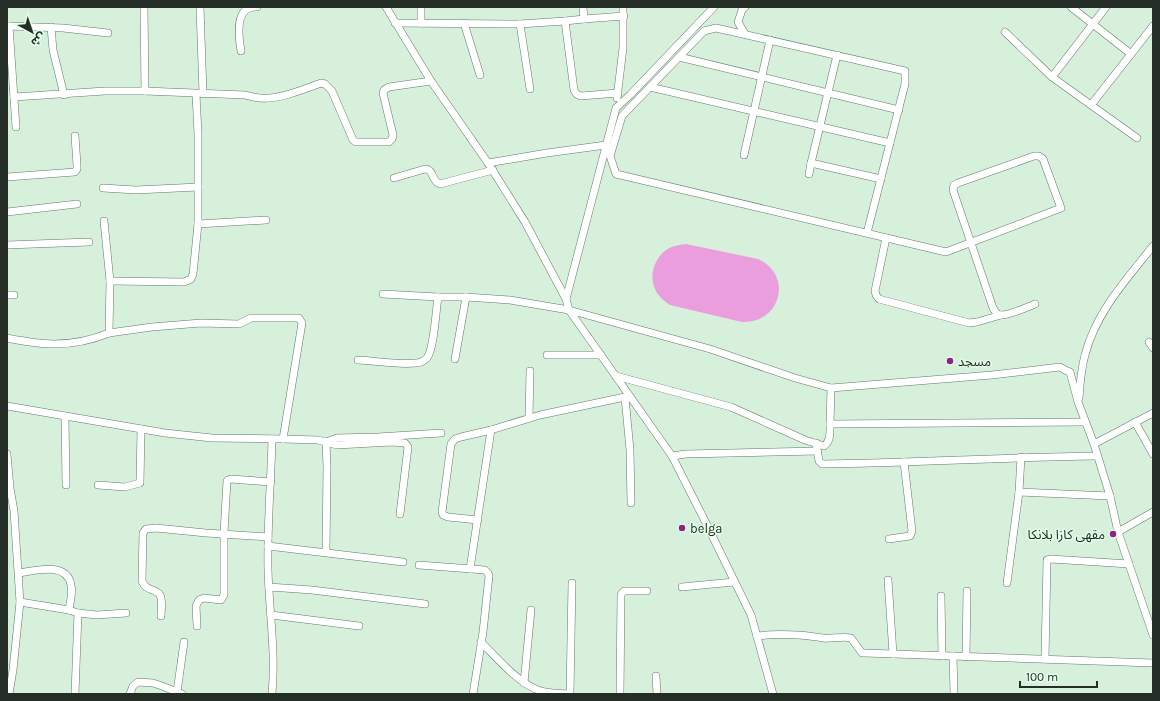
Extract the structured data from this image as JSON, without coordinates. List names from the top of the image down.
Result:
{
  "places": ["مسجد", "belga", "مقهى كازا بلانكا"],
  "scale_bar": "100 m",
  "north": "bottom right"
}
